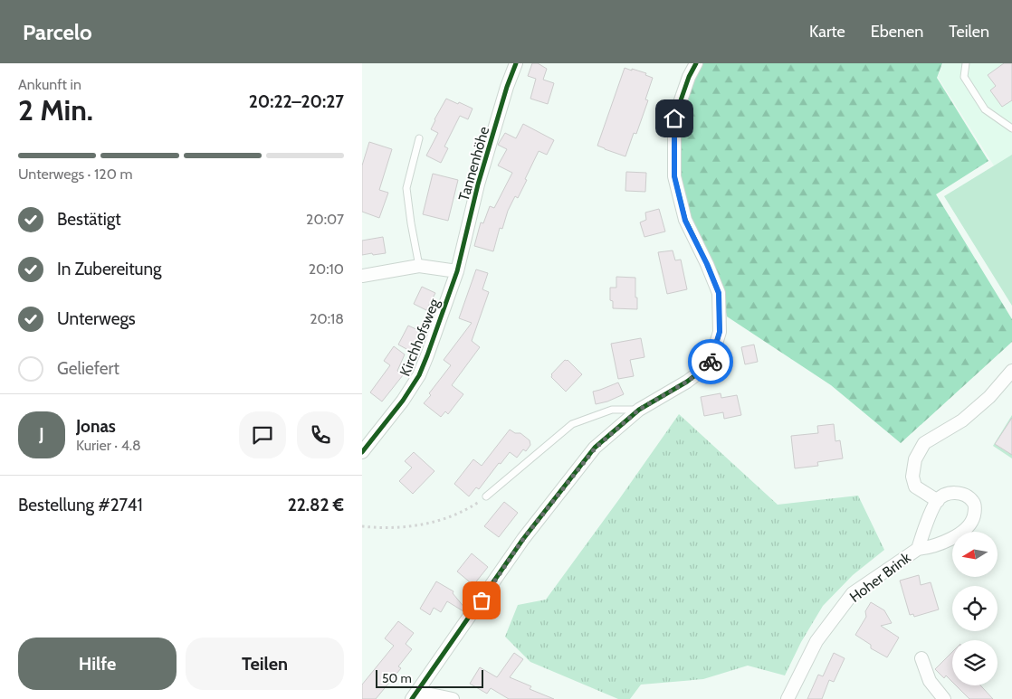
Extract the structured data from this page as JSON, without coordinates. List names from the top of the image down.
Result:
{
  "streets": {
    "street": ["Tannenhöhe", "Kirchhofsweg", "Hoher Brink"]
  },
  "crossings": [
    ["Tannenhöhe", "Kirchhofsweg"]
  ],
  "scale_bar": "50 m",
  "north": "left",
  "page": {
    "header": "Parcelo",
    "nav": ["Karte", "Ebenen", "Teilen"],
    "heading": ["2 Min.", "Ankunft in", "20:22–20:27"],
    "panel": [
      "Jonas",
      "Kurier · 4.8",
      "Bestellung #2741",
      "22.82 €"
    ],
    "bar": "Unterwegs · 120 m",
    "list": [
      ["Bestätigt", "20:07"],
      ["In Zubereitung", "20:10"],
      ["Unterwegs", "20:18"],
      "Geliefert"
    ],
    "round": "J",
    "buttons": ["Hilfe", "Teilen"],
    "scale": "50 m"
  }
}
